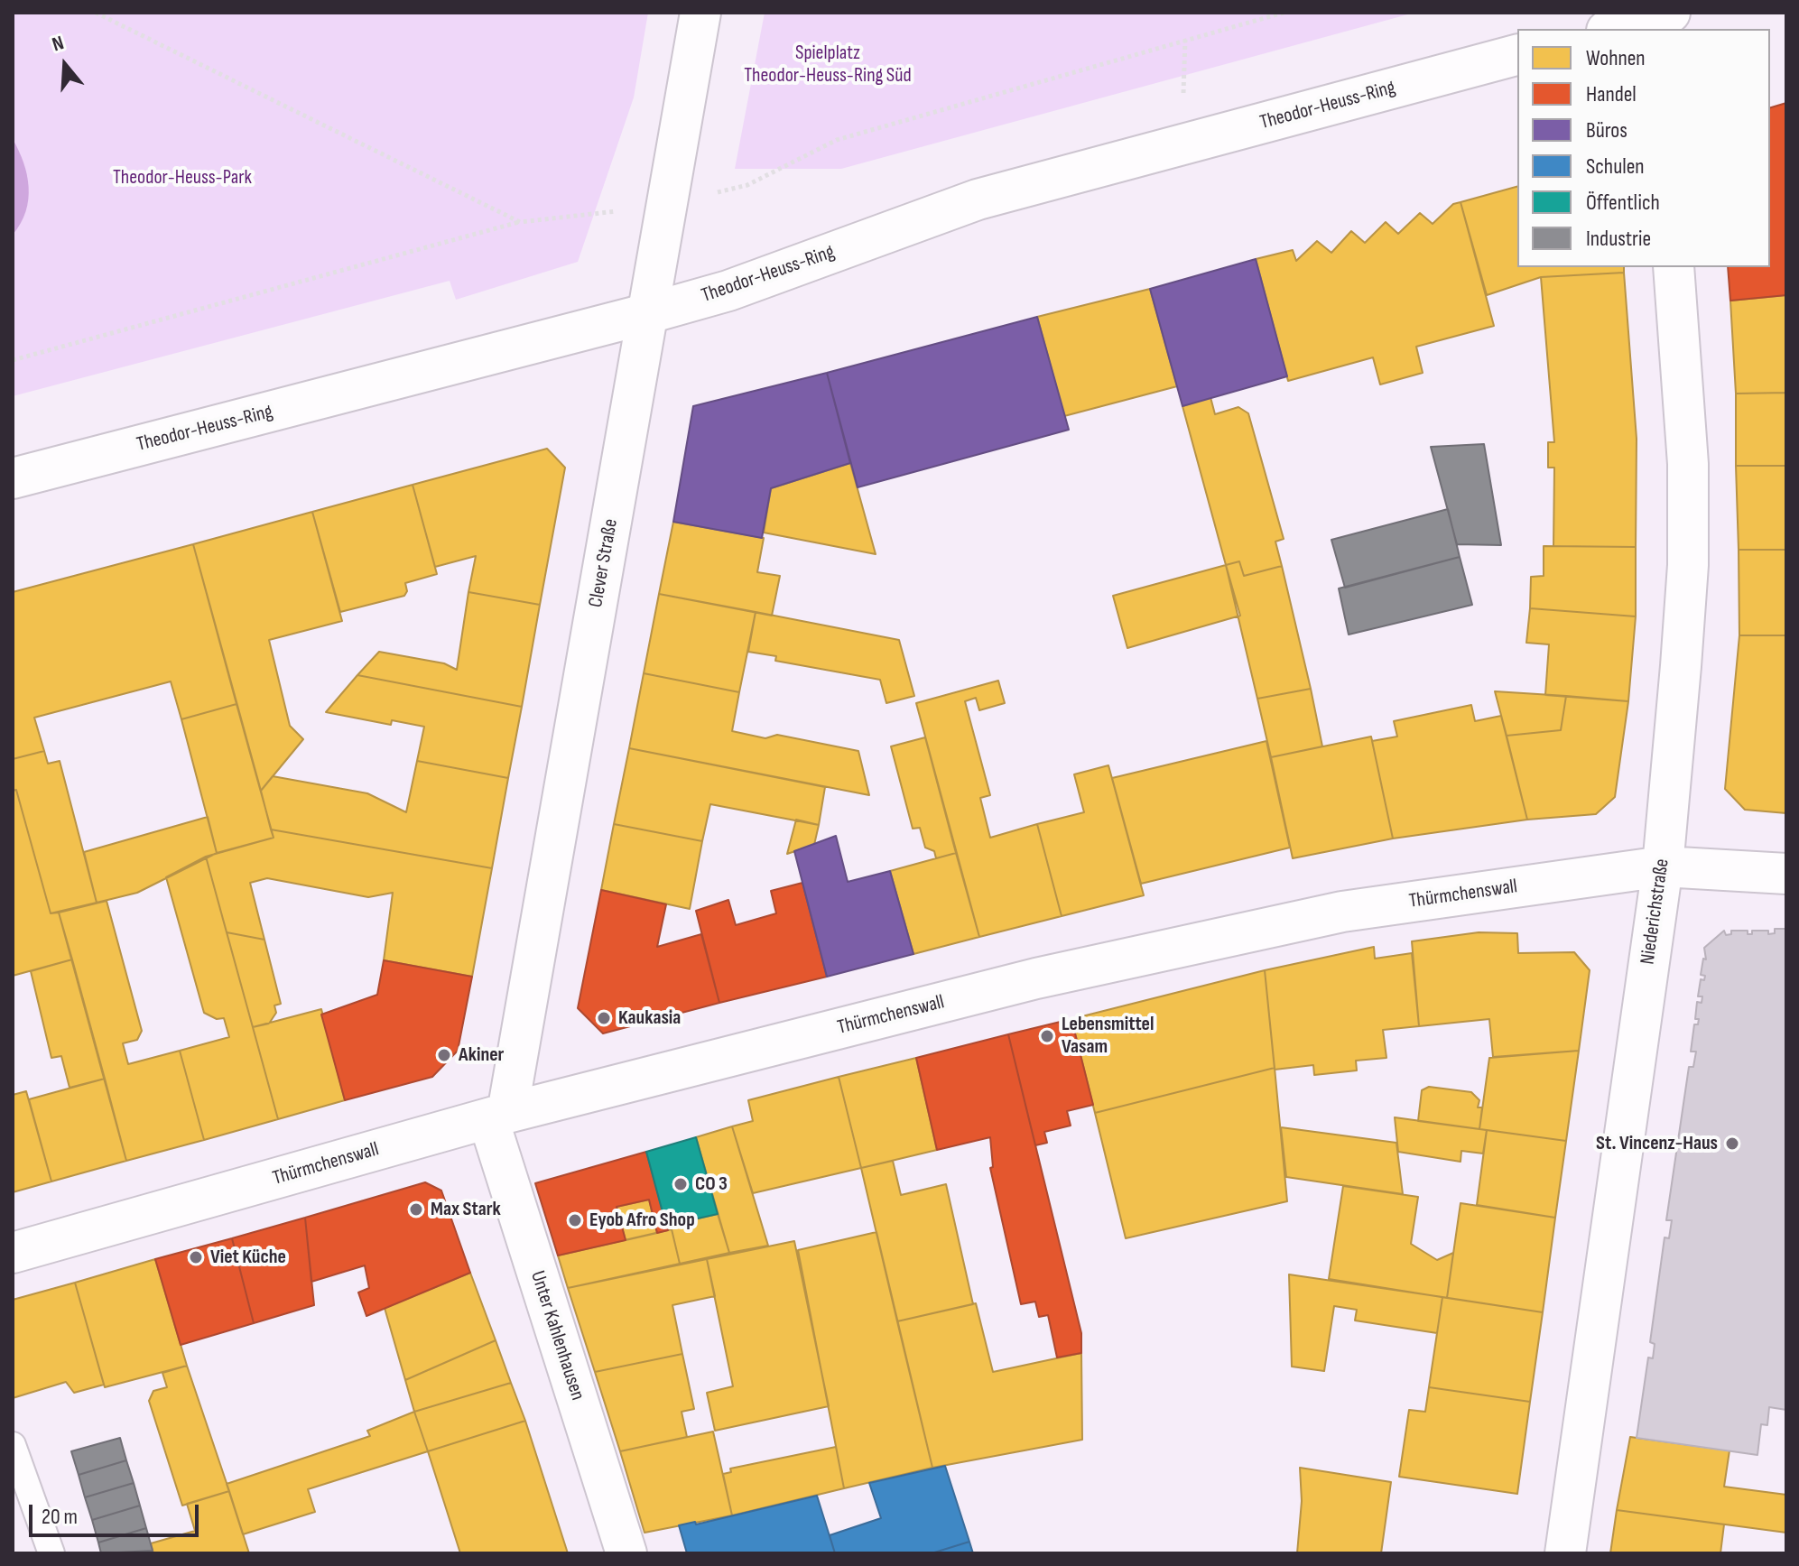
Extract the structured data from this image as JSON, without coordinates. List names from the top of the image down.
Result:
{
  "streets": {
    "street": [
      "Theodor-Heuss-Ring",
      "Clever Straße",
      "Thürmchenswall",
      "Niederichstraße",
      "Unter Kahlenhausen"
    ]
  },
  "crossings": [
    ["Theodor-Heuss-Ring", "Clever Straße"],
    ["Clever Straße", "Thürmchenswall"],
    ["Clever Straße", "Unter Kahlenhausen"],
    ["Thürmchenswall", "Niederichstraße"],
    ["Thürmchenswall", "Unter Kahlenhausen"]
  ],
  "parks": ["Spielplatz Theodor-Heuss-Ring Süd", "Theodor-Heuss-Park"],
  "places": [
    "Kaukasia",
    "Lebensmittel Vasam",
    "Akiner",
    "St. Vincenz-Haus",
    "CO 3",
    "Max Stark",
    "Eyob Afro Shop",
    "Viet Küche"
  ],
  "legend": [
    "Wohnen",
    "Handel",
    "Büros",
    "Schulen",
    "Öffentlich",
    "Industrie"
  ],
  "scale_bar": "20 m",
  "north": "top"
}
